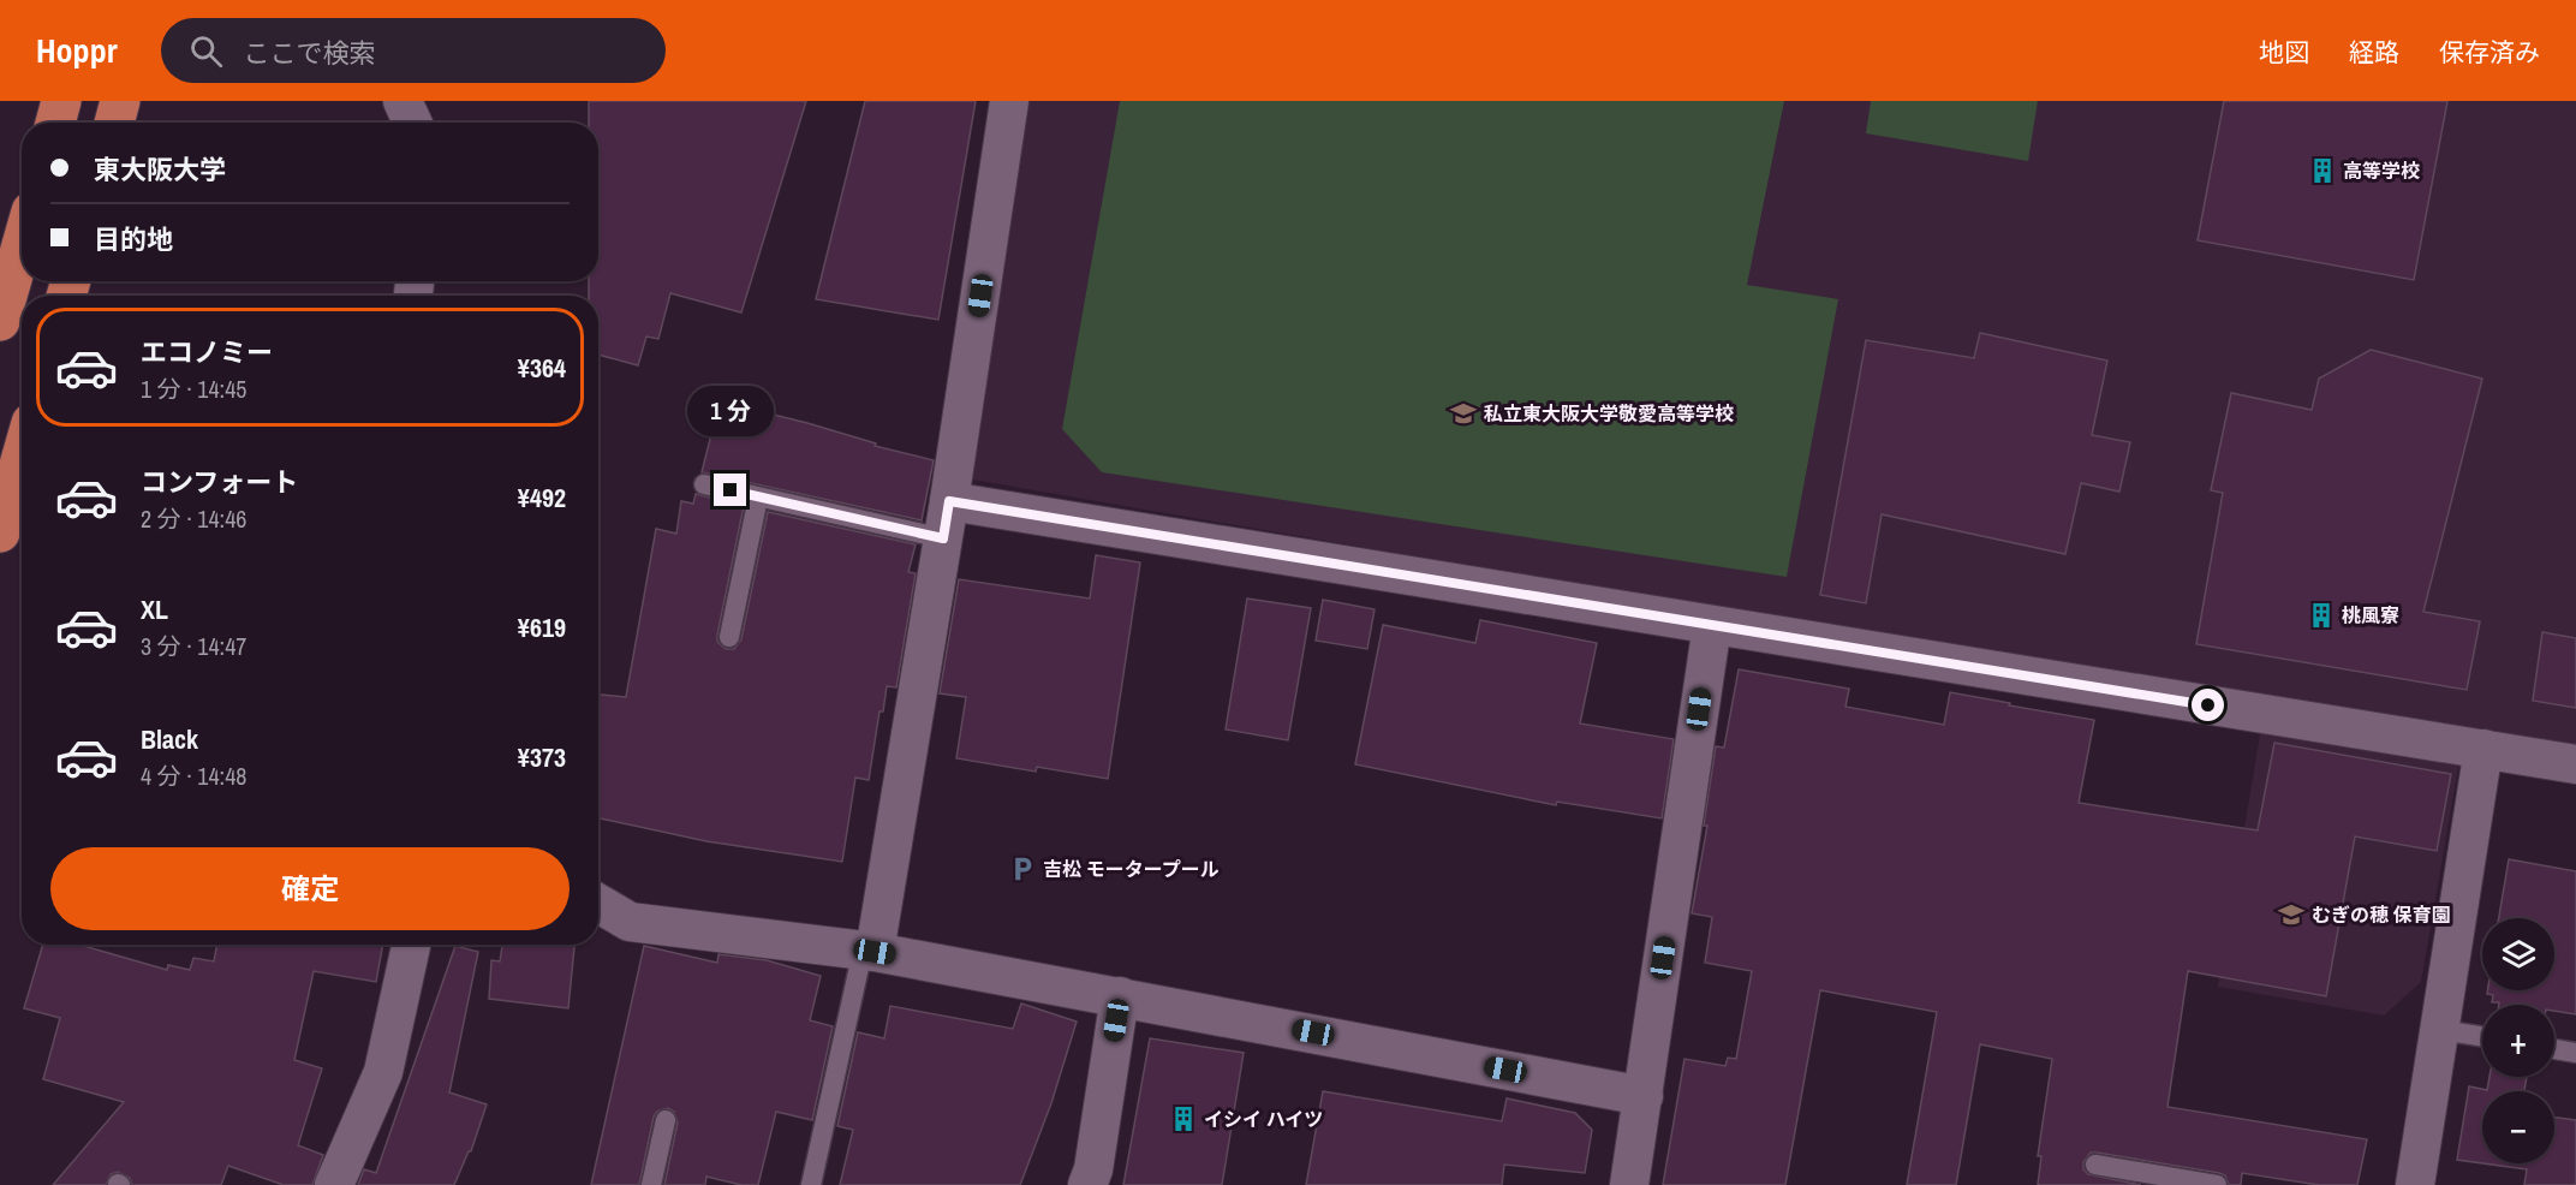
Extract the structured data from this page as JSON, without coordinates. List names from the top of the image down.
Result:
{
  "places": {
    "building": ["高等学校", "桃風寮", "イシイ ハイツ"],
    "school or university": ["私立東大阪大学敬愛高等学校", "むぎの穂 保育園"],
    "parking": ["吉松 モータープール"]
  },
  "page": {
    "header": "Hoppr",
    "search": "ここで検索",
    "nav": ["地図", "経路", "保存済み"],
    "banner": ["東大阪大学", "目的地"],
    "list": [
      {
        "name": "エコノミー",
        "note": "1 分 · 14:45",
        "value": "¥364"
      },
      {
        "name": "コンフォート",
        "note": "2 分 · 14:46",
        "value": "¥492"
      },
      {
        "name": "XL",
        "note": "3 分 · 14:47",
        "value": "¥619"
      },
      {
        "name": "Black",
        "note": "4 分 · 14:48",
        "value": "¥373"
      }
    ],
    "bubble": "1 分",
    "buttons": "確定",
    "map_buttons": ["+", "−"]
  }
}
